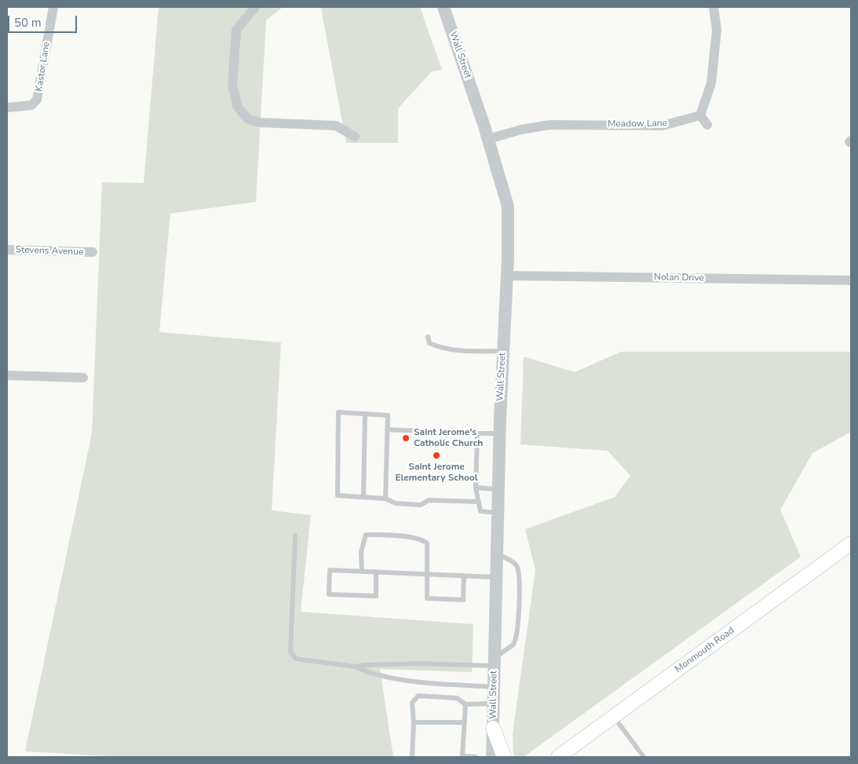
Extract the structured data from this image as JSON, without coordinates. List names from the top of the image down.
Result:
{
  "streets": {
    "main road": ["Monmouth Road"],
    "street": [
      "Wall Street",
      "Kastor Lane",
      "Meadow Lane",
      "Stevens Avenue",
      "Nolan Drive"
    ]
  },
  "crossings": [
    ["Wall Street", "Meadow Lane"],
    ["Wall Street", "Nolan Drive"]
  ],
  "places": ["Saint Jerome's Catholic Church", "Saint Jerome Elementary School"],
  "scale_bar": "50 m"
}
